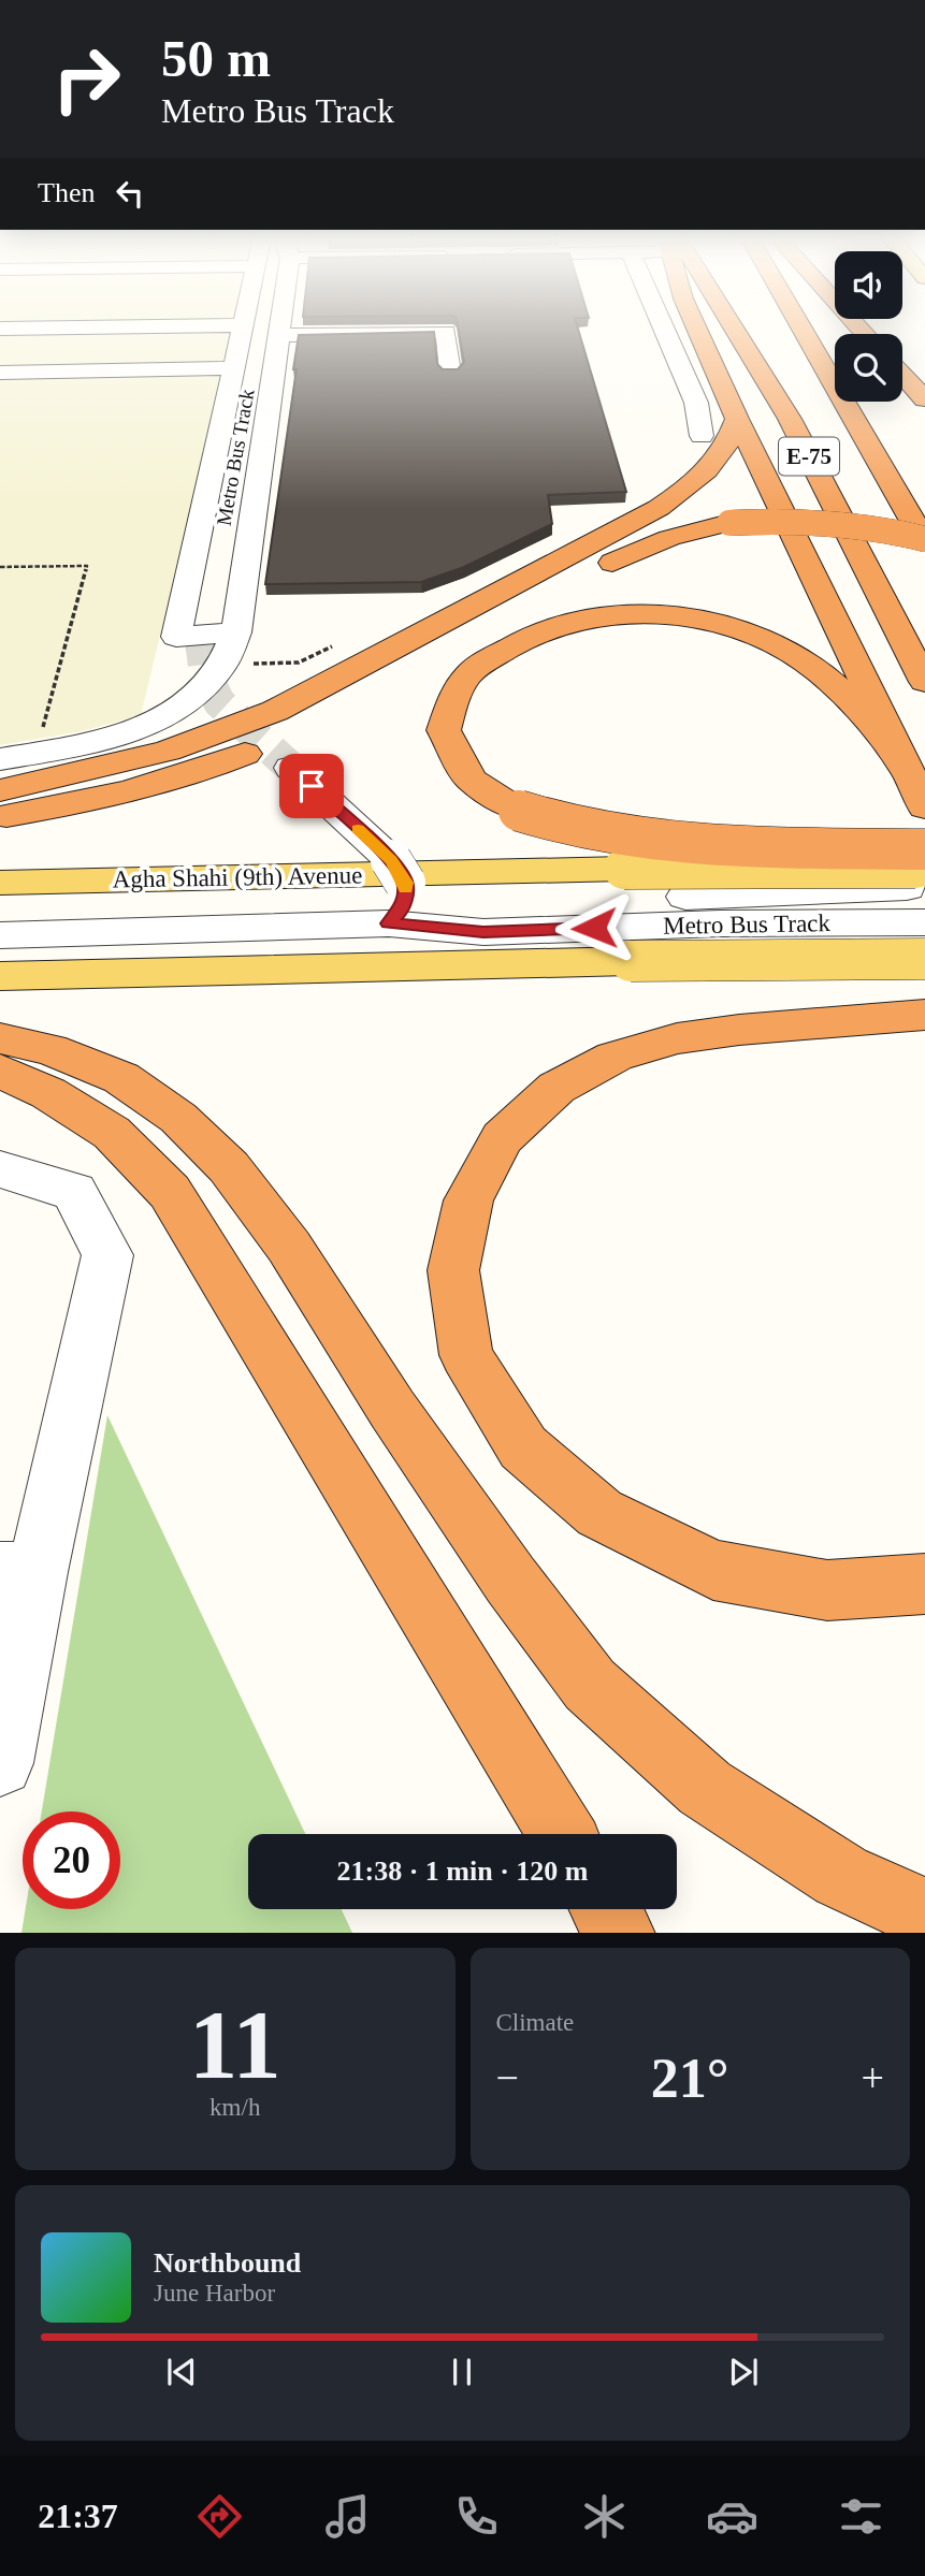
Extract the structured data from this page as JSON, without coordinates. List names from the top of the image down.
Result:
{
  "streets": {
    "highway": ["E-75"],
    "main road": ["Agha Shahi (9th) Avenue"],
    "street": ["Metro Bus Track"]
  },
  "crossings": [
    ["Metro Bus Track", "Agha Shahi (9th) Avenue"]
  ],
  "page": {
    "turn": ["50 m", "Metro Bus Track"],
    "then": "Then",
    "limit": "20",
    "trip": "21:38 · 1 min · 120 m",
    "tile": [
      ["11", "km/h"],
      "Climate"
    ],
    "heat": ["−", "21°", "+"],
    "song": ["Northbound", "June Harbor"],
    "tabs": "21:37"
  }
}
